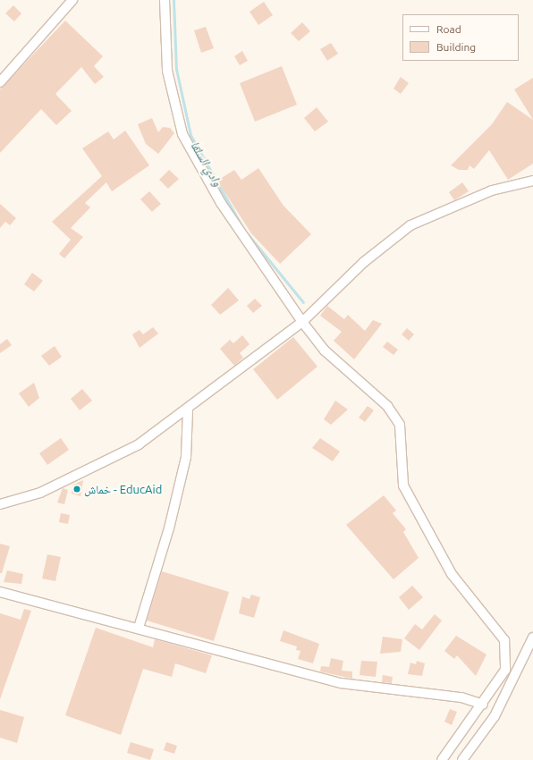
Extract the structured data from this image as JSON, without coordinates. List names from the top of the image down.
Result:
{
  "water": ["وادي السلقا"],
  "places": ["خماش - EducAid"],
  "legend": ["Road", "Building"]
}
